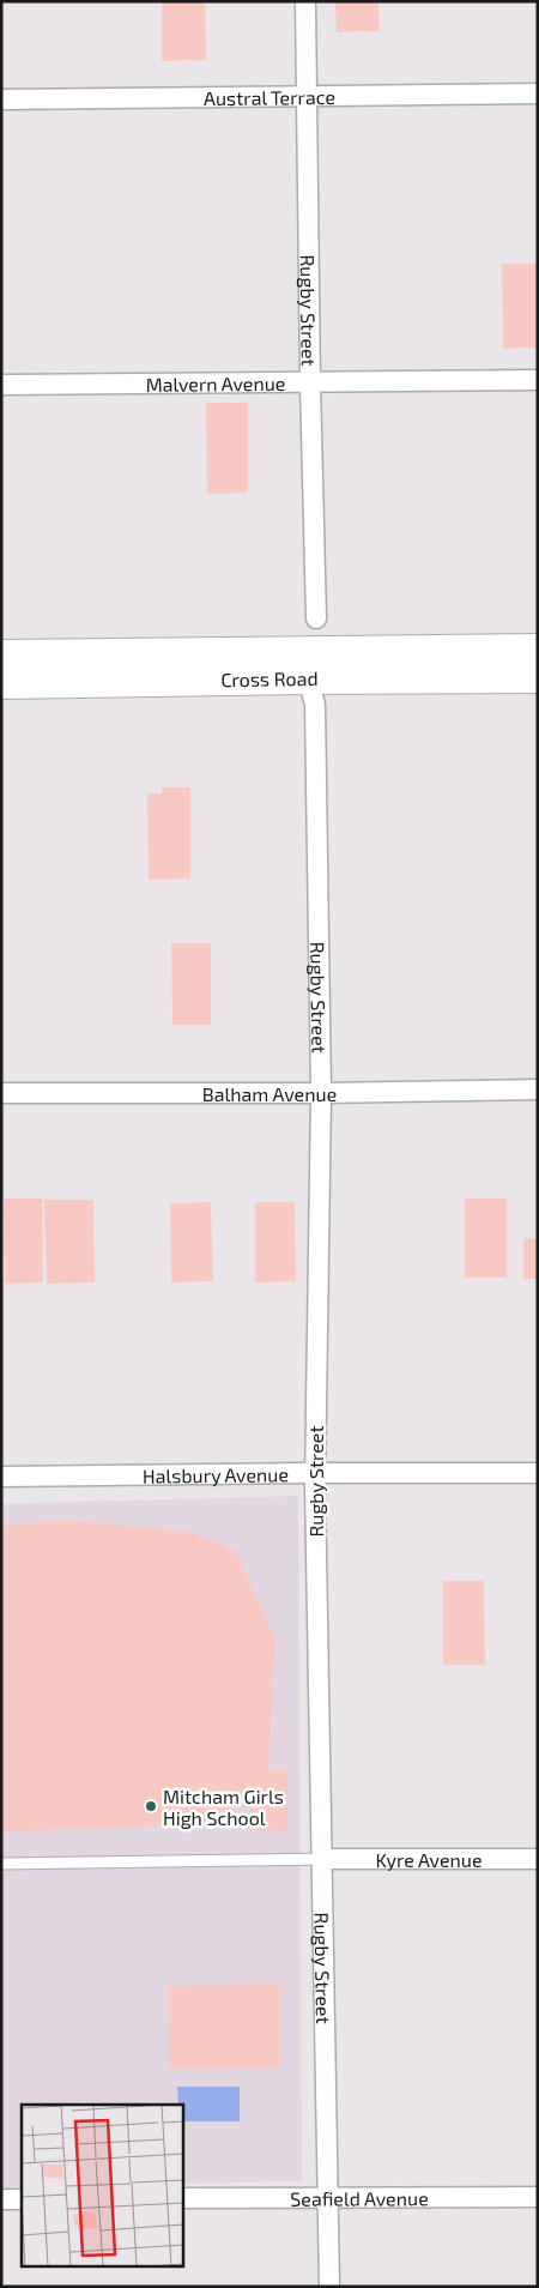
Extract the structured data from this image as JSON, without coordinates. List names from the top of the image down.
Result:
{
  "streets": {
    "highway": ["Cross Road"],
    "street": [
      "Austral Terrace",
      "Rugby Street",
      "Malvern Avenue",
      "Balham Avenue",
      "Halsbury Avenue",
      "Kyre Avenue",
      "Seafield Avenue"
    ]
  },
  "crossings": [
    ["Austral Terrace", "Rugby Street"],
    ["Rugby Street", "Malvern Avenue"],
    ["Rugby Street", "Cross Road"],
    ["Rugby Street", "Balham Avenue"],
    ["Rugby Street", "Halsbury Avenue"],
    ["Rugby Street", "Kyre Avenue"],
    ["Rugby Street", "Seafield Avenue"]
  ],
  "places": ["Mitcham Girls High School"]
}
